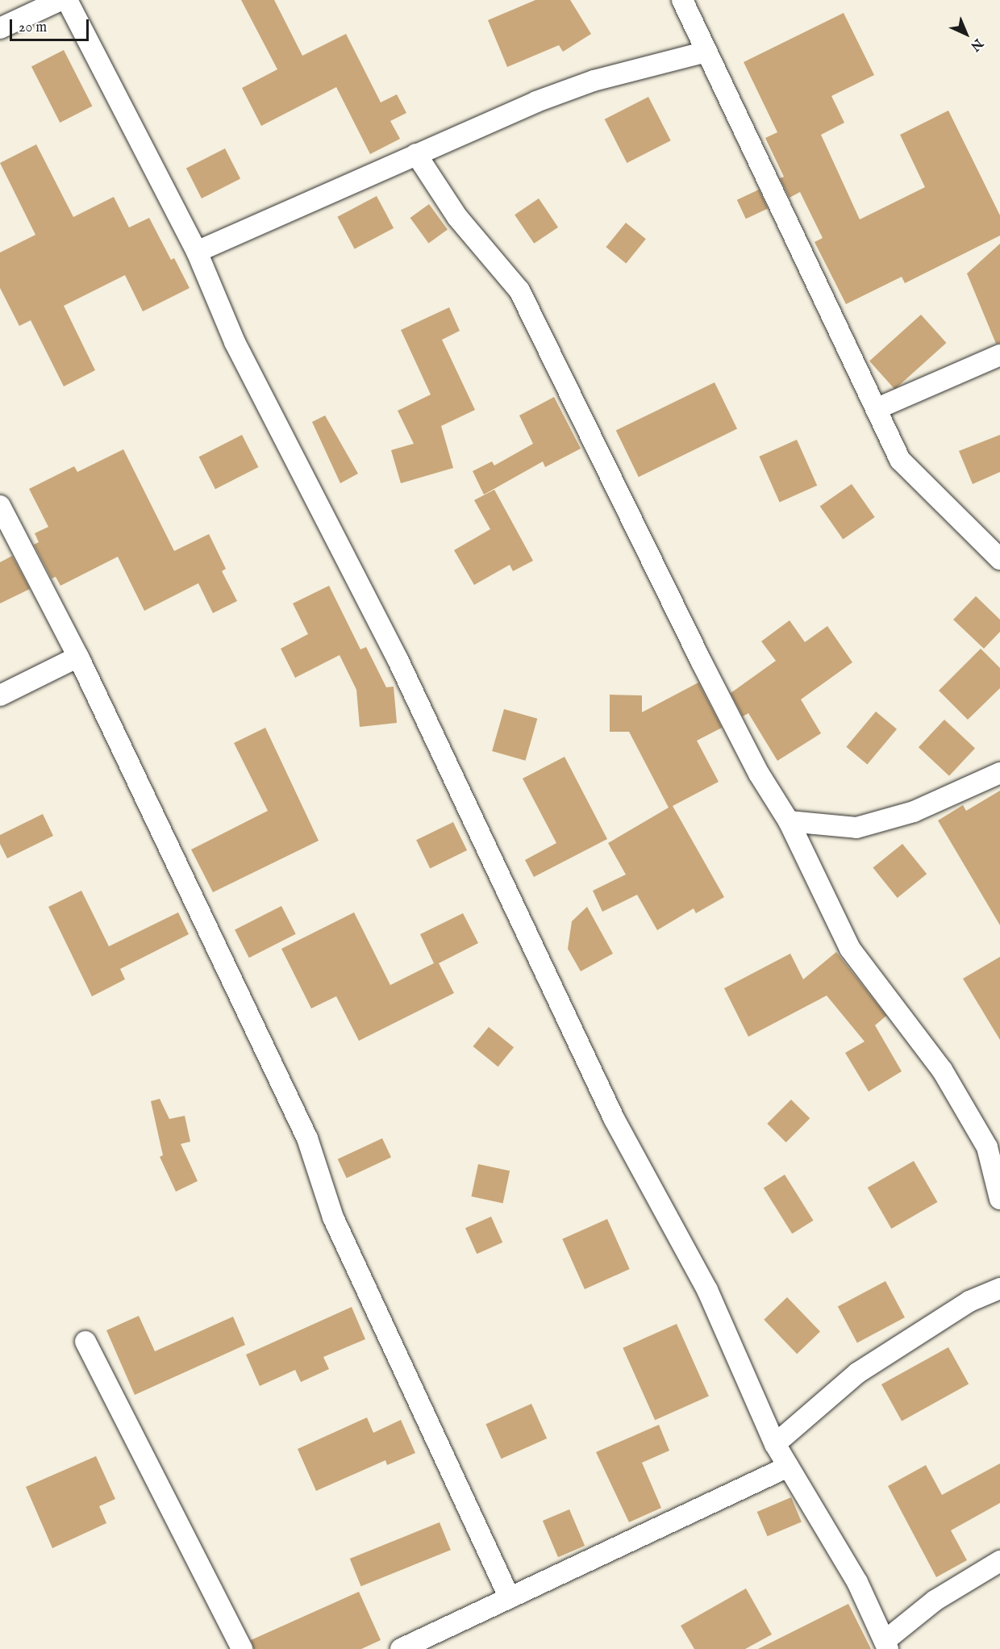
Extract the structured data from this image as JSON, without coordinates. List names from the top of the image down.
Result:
{
  "scale_bar": "20 m",
  "north": "bottom right"
}
